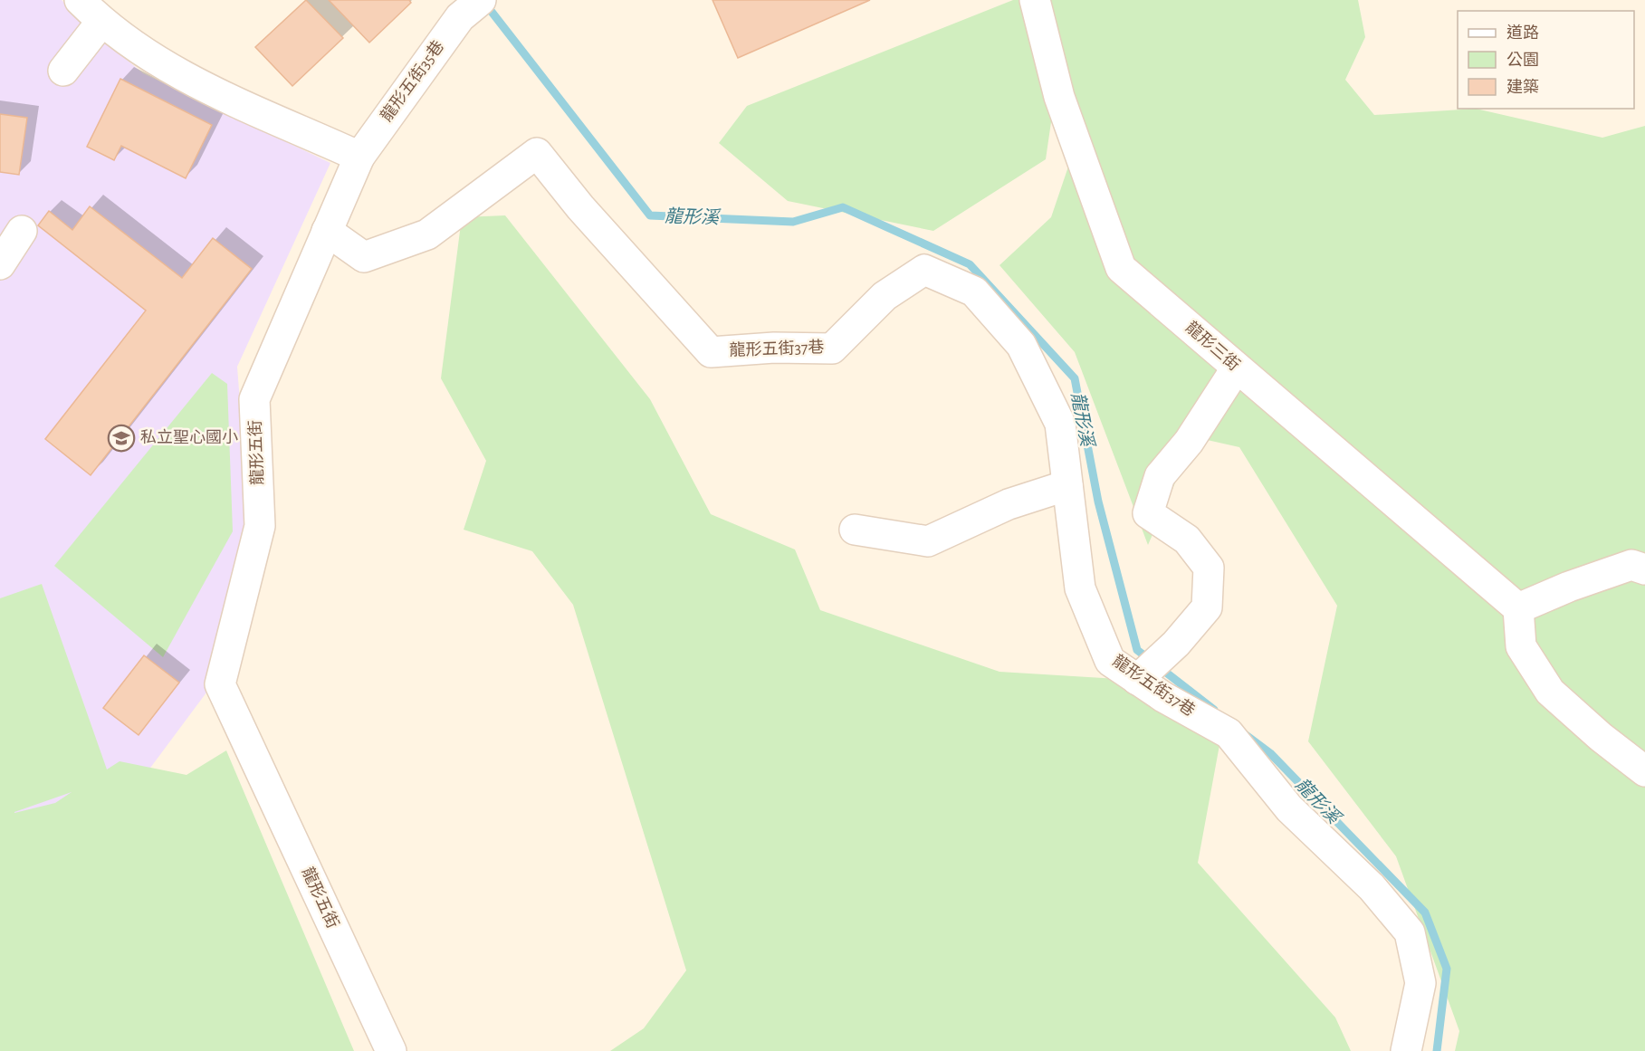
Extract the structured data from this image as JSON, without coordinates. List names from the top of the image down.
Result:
{
  "streets": {
    "street": [
      "龍形五街35巷",
      "龍形三街",
      "龍形五街37巷",
      "龍形五街"
    ]
  },
  "crossings": [
    ["龍形五街35巷", "龍形五街"],
    ["龍形五街37巷", "龍形五街"]
  ],
  "water": ["龍形溪"],
  "places": {
    "school or university": ["私立聖心國小"]
  },
  "legend": ["道路", "公園", "建築"]
}
